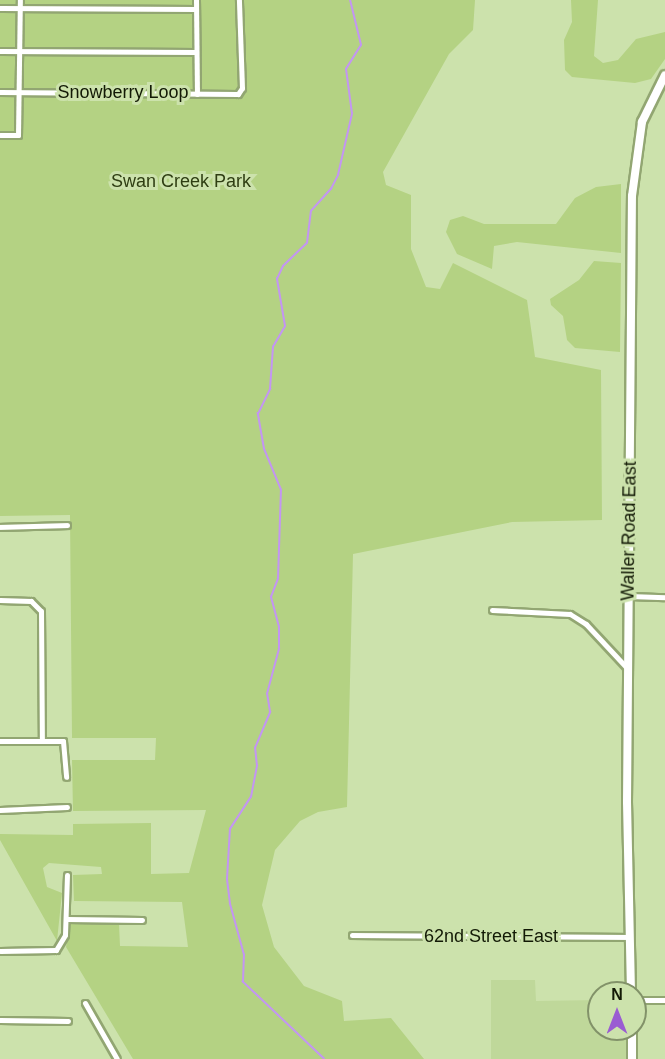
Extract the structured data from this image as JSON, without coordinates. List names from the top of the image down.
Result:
{
  "streets": {
    "street": ["Snowberry Loop", "Waller Road East", "62nd Street East"]
  },
  "crossings": [
    ["Waller Road East", "62nd Street East"]
  ],
  "parks": ["Swan Creek Park"],
  "north": "top"
}
